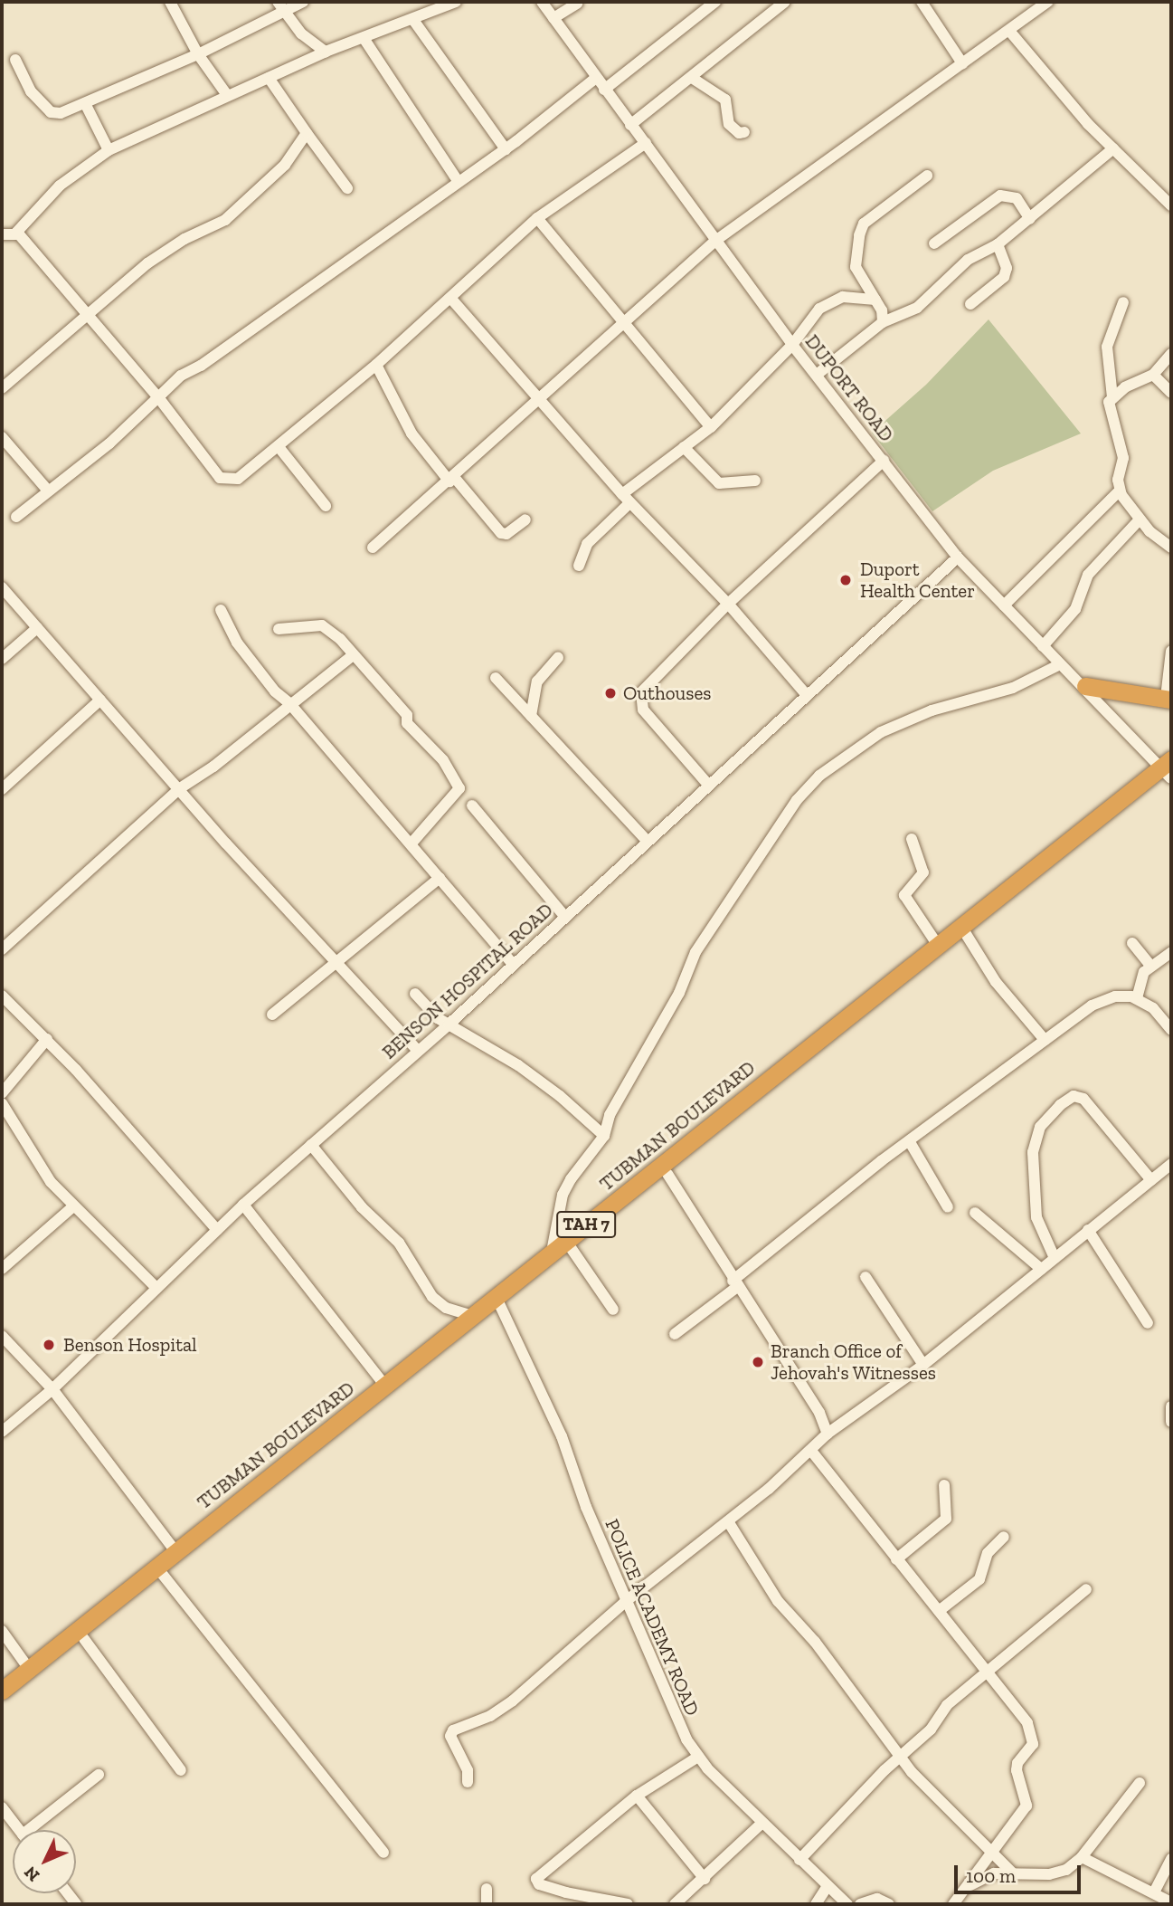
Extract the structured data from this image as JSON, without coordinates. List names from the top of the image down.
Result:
{
  "streets": {
    "highway": ["TUBMAN BOULEVARD", "TAH 7"],
    "street": ["DUPORT ROAD", "BENSON HOSPITAL ROAD", "POLICE ACADEMY ROAD"]
  },
  "crossings": [
    ["DUPORT ROAD", "BENSON HOSPITAL ROAD"],
    ["DUPORT ROAD", "TUBMAN BOULEVARD"],
    ["TUBMAN BOULEVARD", "POLICE ACADEMY ROAD"]
  ],
  "places": [
    "Duport Health Center",
    "Outhouses",
    "Benson Hospital",
    "Branch Office of Jehovah's Witnesses"
  ],
  "scale_bar": "100 m",
  "north": "bottom left"
}
